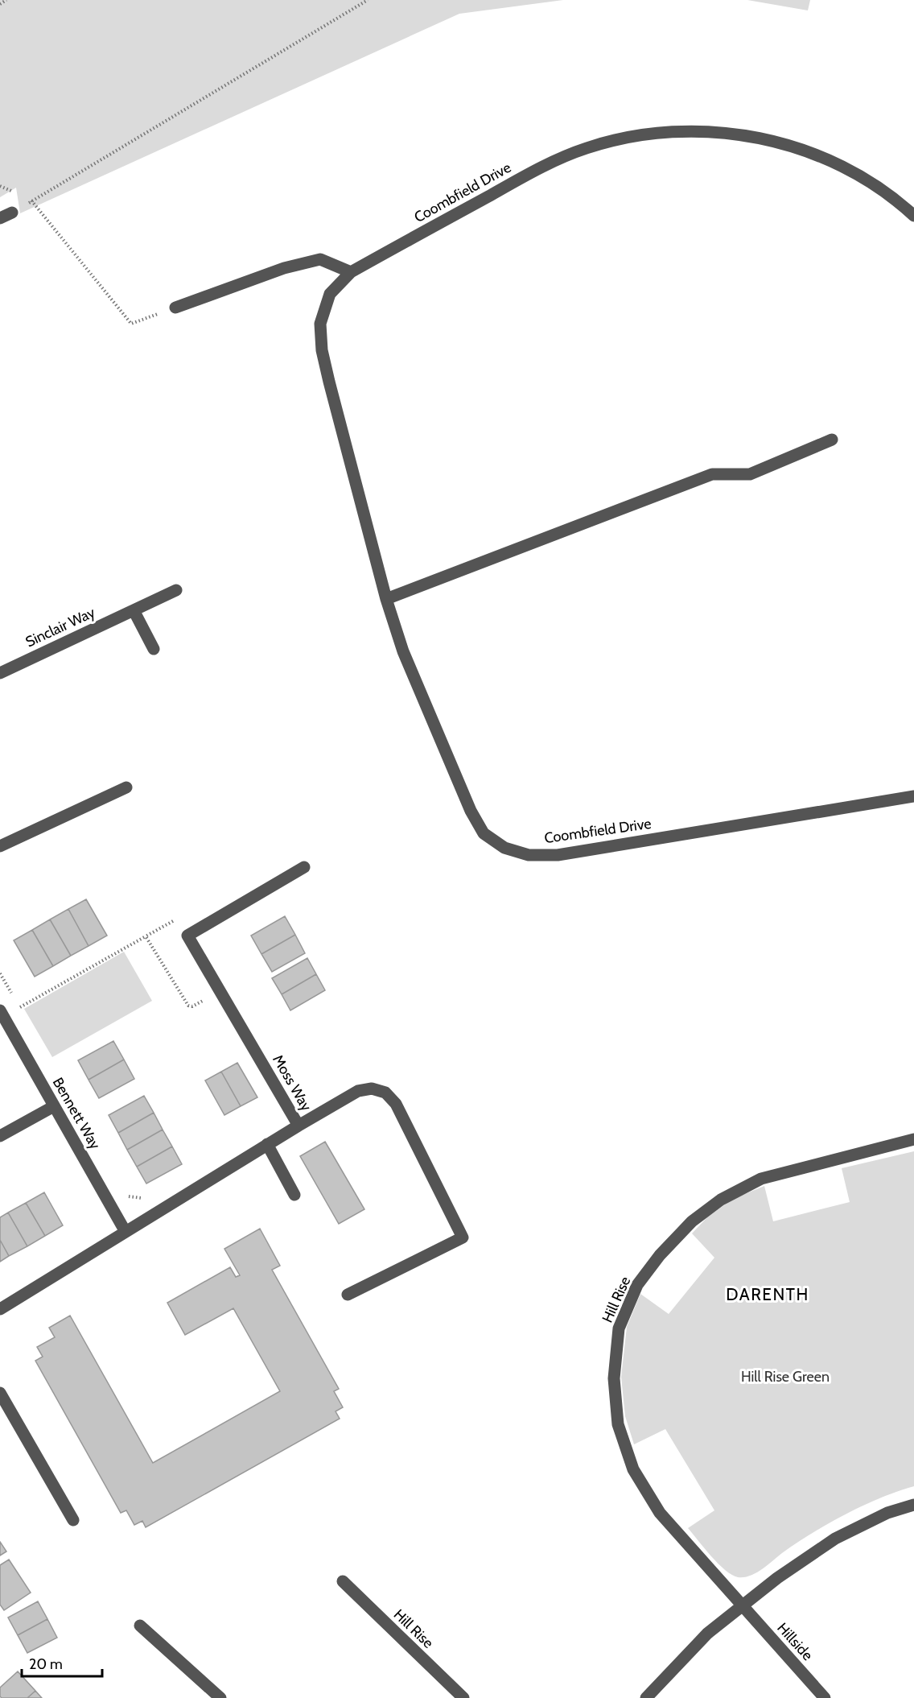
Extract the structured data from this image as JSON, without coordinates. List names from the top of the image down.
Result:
{
  "streets": {
    "street": [
      "Coombfield Drive",
      "Sinclair Way",
      "Moss Way",
      "Bennett Way",
      "Hill Rise",
      "Hillside"
    ]
  },
  "crossings": [
    ["Hill Rise", "Hillside"]
  ],
  "districts": ["DARENTH"],
  "parks": ["Hill Rise Green"],
  "scale_bar": "20 m"
}
